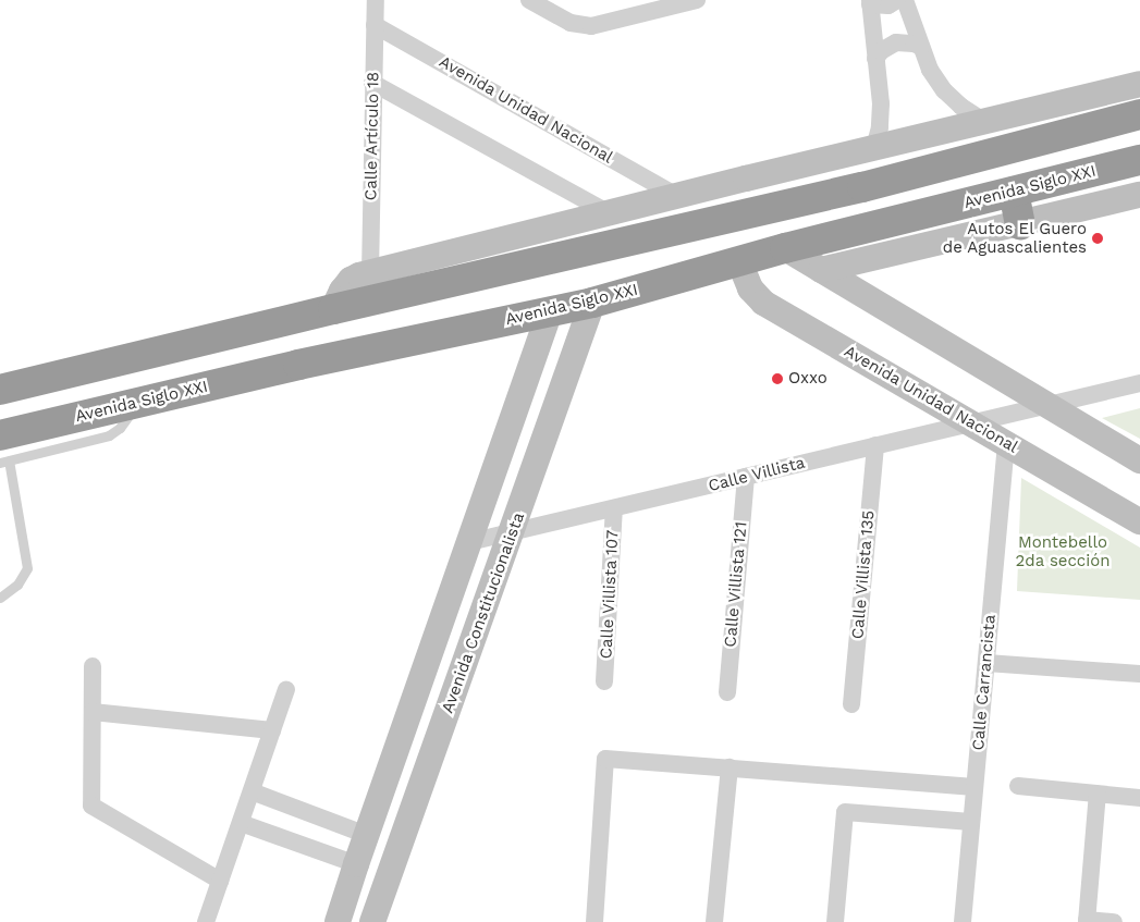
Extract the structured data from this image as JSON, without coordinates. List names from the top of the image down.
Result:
{
  "streets": {
    "highway": ["Avenida Siglo XXI"],
    "street": [
      "Avenida Unidad Nacional",
      "Calle Artículo 18",
      "Calle Villista",
      "Calle Villista 135",
      "Calle Villista 121",
      "Calle Villista 107",
      "Avenida Constitucionalista",
      "Calle Carrancista"
    ]
  },
  "crossings": [
    ["Avenida Unidad Nacional", "Calle Artículo 18"],
    ["Avenida Unidad Nacional", "Avenida Siglo XXI"],
    ["Avenida Unidad Nacional", "Calle Villista"],
    ["Avenida Unidad Nacional", "Calle Carrancista"],
    ["Avenida Siglo XXI", "Avenida Constitucionalista"],
    ["Calle Villista", "Calle Villista 135"],
    ["Calle Villista", "Calle Villista 121"],
    ["Calle Villista", "Calle Villista 107"],
    ["Calle Villista", "Avenida Constitucionalista"]
  ],
  "parks": ["Montebello 2da sección"],
  "places": ["Autos El Guero de Aguascalientes", "Oxxo"]
}
